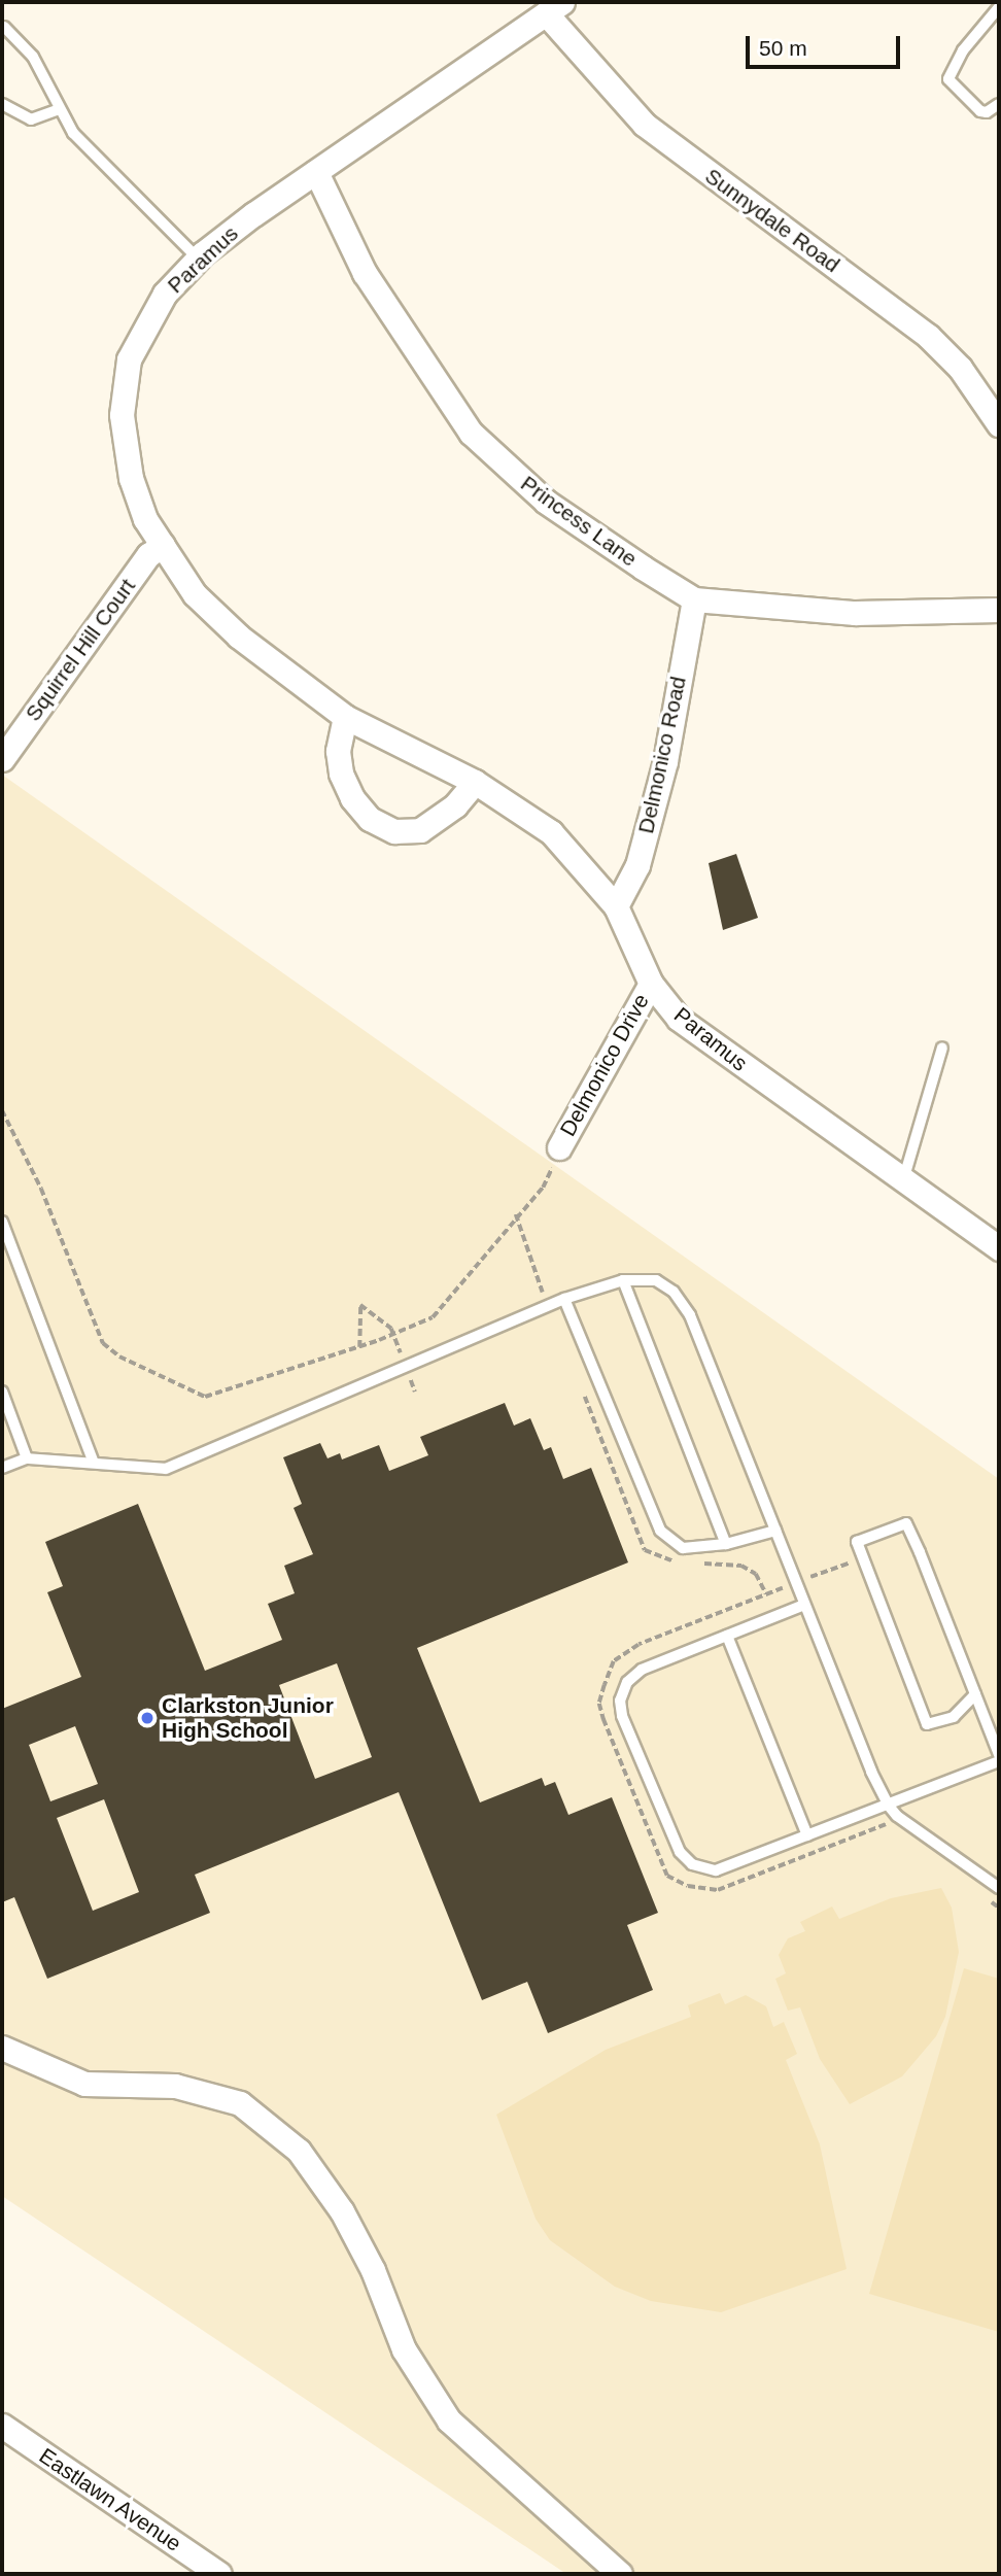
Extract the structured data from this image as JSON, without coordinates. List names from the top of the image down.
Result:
{
  "streets": {
    "street": [
      "Sunnydale Road",
      "Paramus",
      "Princess Lane",
      "Squirrel Hill Court",
      "Delmonico Road",
      "Delmonico Drive",
      "Eastlawn Avenue"
    ]
  },
  "crossings": [
    ["Sunnydale Road", "Paramus"],
    ["Paramus", "Princess Lane"],
    ["Paramus", "Squirrel Hill Court"],
    ["Paramus", "Delmonico Road"],
    ["Paramus", "Delmonico Drive"],
    ["Princess Lane", "Delmonico Road"]
  ],
  "places": ["Clarkston Junior High School"],
  "scale_bar": "50 m"
}
